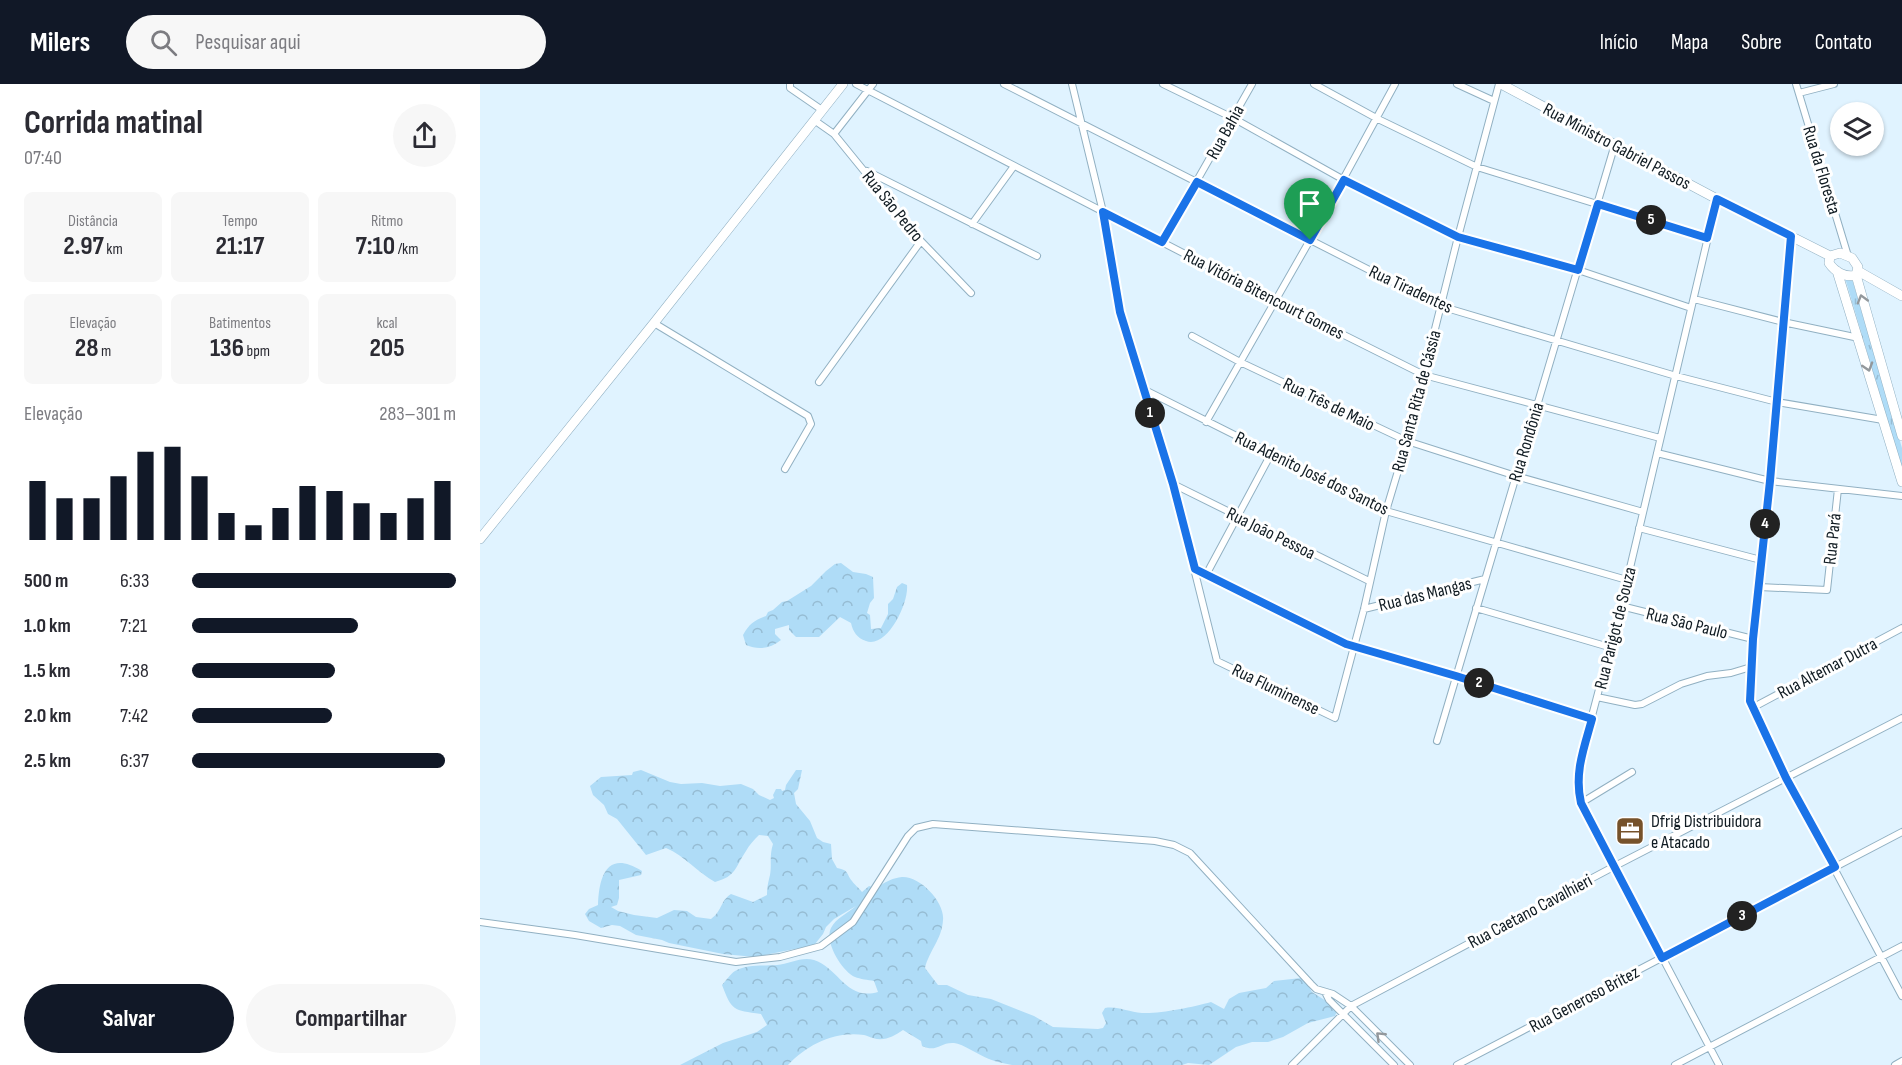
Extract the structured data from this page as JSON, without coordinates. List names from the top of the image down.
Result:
{
  "streets": {
    "main road": ["Rua Ministro Gabriel Passos"],
    "street": [
      "Rua Bahia",
      "Rua da Floresta",
      "Rua São Pedro",
      "Rua Tiradentes",
      "Rua Vitória Bitencourt Gomes",
      "Rua Santa Rita de Cássia",
      "Rua Três de Maio",
      "Rua Rondônia",
      "Rua Adenito José dos Santos",
      "Rua João Pessoa",
      "Rua Pará",
      "Rua das Mangas",
      "Rua São Paulo",
      "Rua Parigot de Souza",
      "Rua Altemar Dutra",
      "Rua Fluminense",
      "Rua Caetano Cavalhieri",
      "Rua Generoso Britez"
    ]
  },
  "crossings": [
    ["Rua Bahia", "Rua Tiradentes"],
    ["Rua Bahia", "Rua Vitória Bitencourt Gomes"],
    ["Rua Ministro Gabriel Passos", "Rua da Floresta"],
    ["Rua Ministro Gabriel Passos", "Rua Santa Rita de Cássia"],
    ["Rua Ministro Gabriel Passos", "Rua Rondônia"],
    ["Rua Ministro Gabriel Passos", "Rua Parigot de Souza"],
    ["Rua Tiradentes", "Rua Santa Rita de Cássia"],
    ["Rua Tiradentes", "Rua Rondônia"],
    ["Rua Tiradentes", "Rua Parigot de Souza"],
    ["Rua Vitória Bitencourt Gomes", "Rua Santa Rita de Cássia"],
    ["Rua Vitória Bitencourt Gomes", "Rua Rondônia"],
    ["Rua Vitória Bitencourt Gomes", "Rua Parigot de Souza"],
    ["Rua Santa Rita de Cássia", "Rua Três de Maio"],
    ["Rua Santa Rita de Cássia", "Rua Adenito José dos Santos"],
    ["Rua Santa Rita de Cássia", "Rua João Pessoa"],
    ["Rua Santa Rita de Cássia", "Rua das Mangas"],
    ["Rua Santa Rita de Cássia", "Rua Fluminense"],
    ["Rua Três de Maio", "Rua Rondônia"],
    ["Rua Três de Maio", "Rua Parigot de Souza"],
    ["Rua Rondônia", "Rua Adenito José dos Santos"],
    ["Rua Rondônia", "Rua das Mangas"],
    ["Rua Adenito José dos Santos", "Rua Parigot de Souza"],
    ["Rua São Paulo", "Rua Parigot de Souza"],
    ["Rua Parigot de Souza", "Rua Caetano Cavalhieri"],
    ["Rua Parigot de Souza", "Rua Generoso Britez"]
  ],
  "places": {
    "office": ["Dfrig Distribuidora e Atacado"]
  },
  "page": {
    "header": "Milers",
    "search": "Pesquisar aqui",
    "nav": [
      "Início",
      "Mapa",
      "Sobre",
      "Contato"
    ],
    "heading": ["Corrida matinal", "07:40"],
    "stats": [
      ["Distância", "2.97 km"],
      ["Tempo", "21:17"],
      ["Ritmo", "7:10 /km"],
      ["Elevação", "28 m"],
      ["Batimentos", "136 bpm"],
      ["kcal", "205"]
    ],
    "pins": [
      "5",
      "1",
      "4",
      "2",
      "3"
    ],
    "chart": ["Elevação", "283–301 m"],
    "list": [
      {
        "name": "500 m",
        "note": "6:33"
      },
      {
        "name": "1.0 km",
        "note": "7:21"
      },
      {
        "name": "1.5 km",
        "note": "7:38"
      },
      {
        "name": "2.0 km",
        "note": "7:42"
      },
      {
        "name": "2.5 km",
        "note": "6:37"
      }
    ],
    "buttons": ["Salvar", "Compartilhar"]
  }
}
